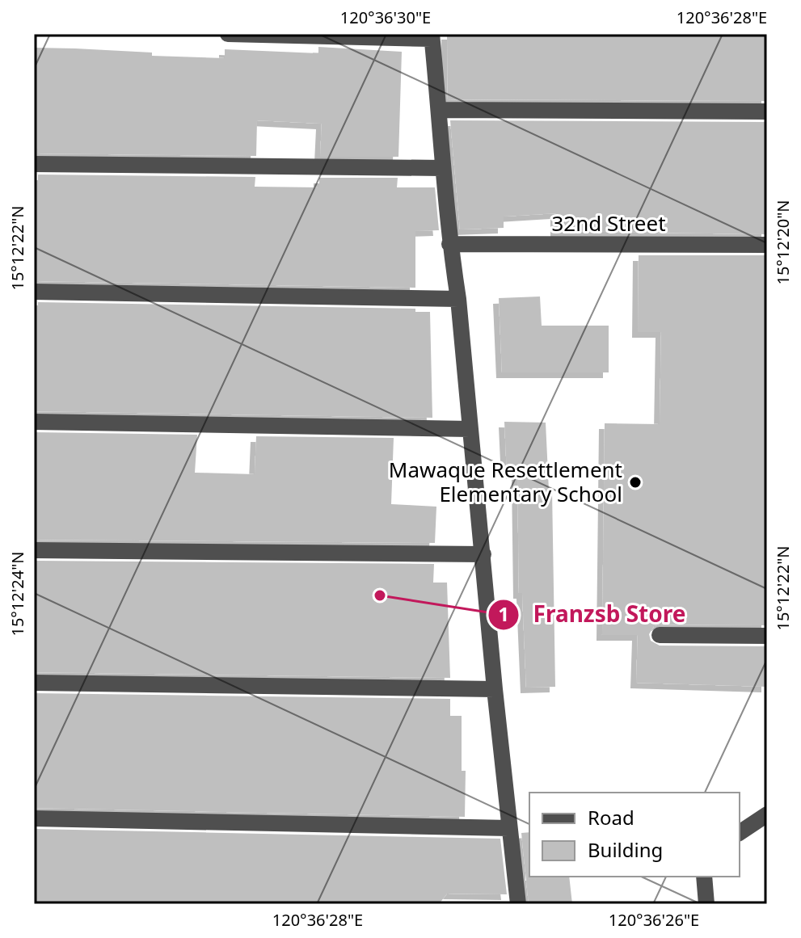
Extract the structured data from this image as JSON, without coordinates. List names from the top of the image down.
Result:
{
  "streets": {
    "street": ["32nd Street"]
  },
  "places": ["Mawaque Resettlement Elementary School", "Franzsb Store"],
  "legend": ["Road", "Building"],
  "coordinates": [
    "120°36'30\"E",
    "120°36'28\"E",
    "15°12'20\"N",
    "15°12'22\"N",
    "15°12'24\"N",
    "120°36'26\"E"
  ]
}
